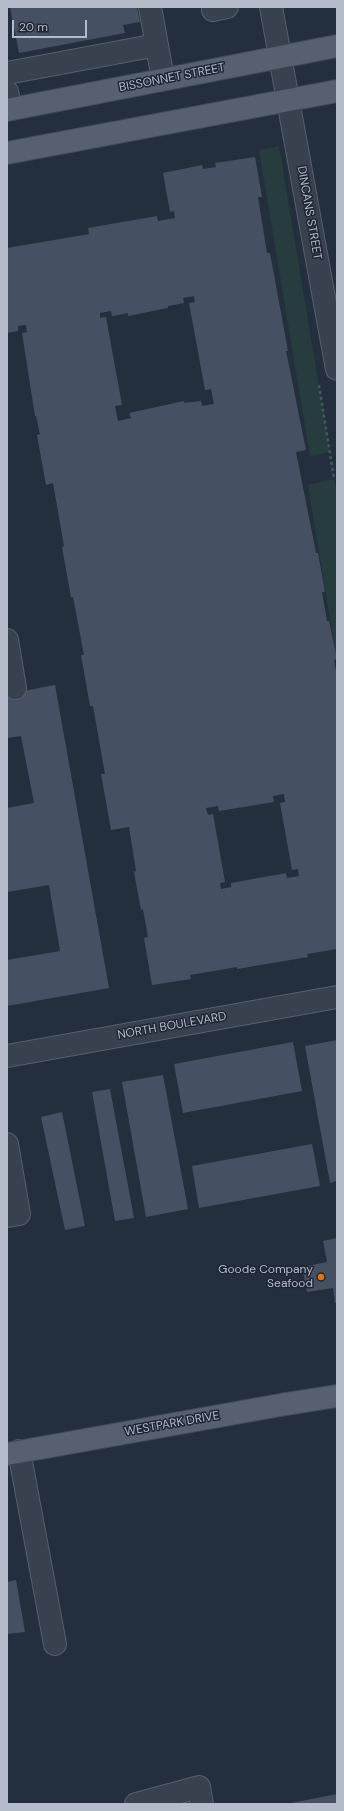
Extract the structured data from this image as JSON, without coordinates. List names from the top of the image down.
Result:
{
  "streets": {
    "main road": ["BISSONNET STREET", "WESTPARK DRIVE"],
    "street": ["DINCANS STREET", "NORTH BOULEVARD"]
  },
  "crossings": [
    ["BISSONNET STREET", "DINCANS STREET"]
  ],
  "places": ["Goode Company Seafood"],
  "scale_bar": "20 m"
}
